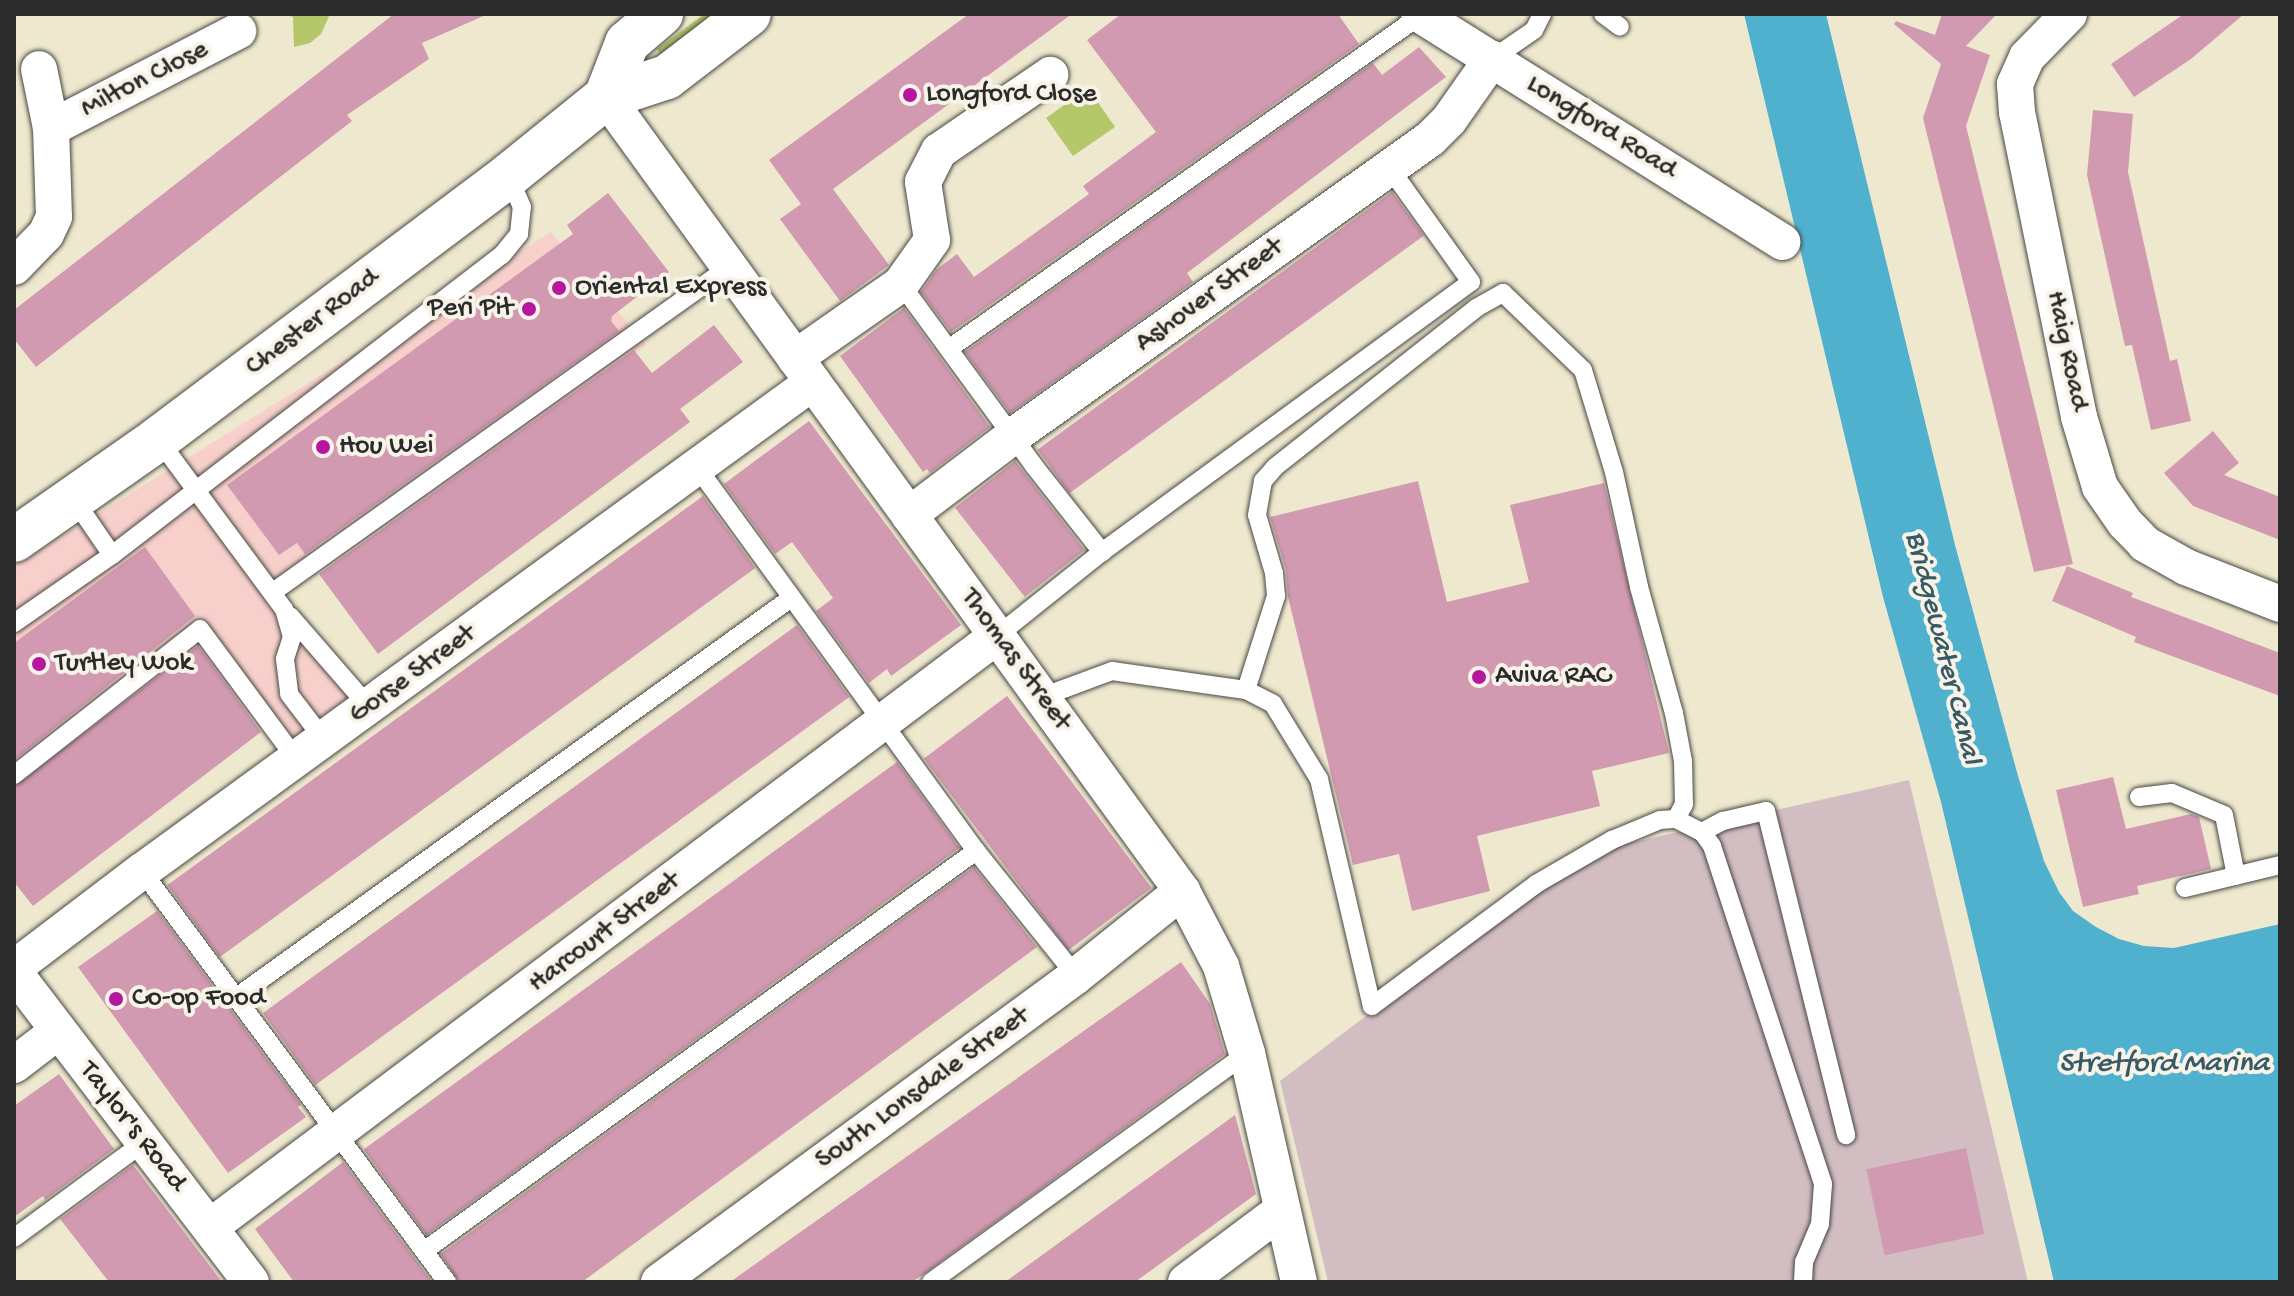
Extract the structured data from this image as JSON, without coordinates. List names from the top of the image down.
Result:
{
  "streets": {
    "highway": ["Chester Road"],
    "street": [
      "Milton Close",
      "Longford Road",
      "Ashover Street",
      "Haig Road",
      "Thomas Street",
      "Gorse Street",
      "Harcourt Street",
      "South Lonsdale Street",
      "Taylor's Road"
    ]
  },
  "crossings": [
    ["Longford Road", "Ashover Street"],
    ["Ashover Street", "Thomas Street"],
    ["Chester Road", "Thomas Street"],
    ["Thomas Street", "Gorse Street"],
    ["Thomas Street", "Harcourt Street"],
    ["Thomas Street", "South Lonsdale Street"],
    ["Gorse Street", "Taylor's Road"],
    ["Harcourt Street", "Taylor's Road"]
  ],
  "water": ["Bridgewater Canal", "Stretford Marina"],
  "places": [
    "Longford Close",
    "Oriental Express",
    "Peri Pit",
    "Hou Wei",
    "Turtley Wok",
    "Aviva RAC",
    "Co-op Food"
  ]
}
